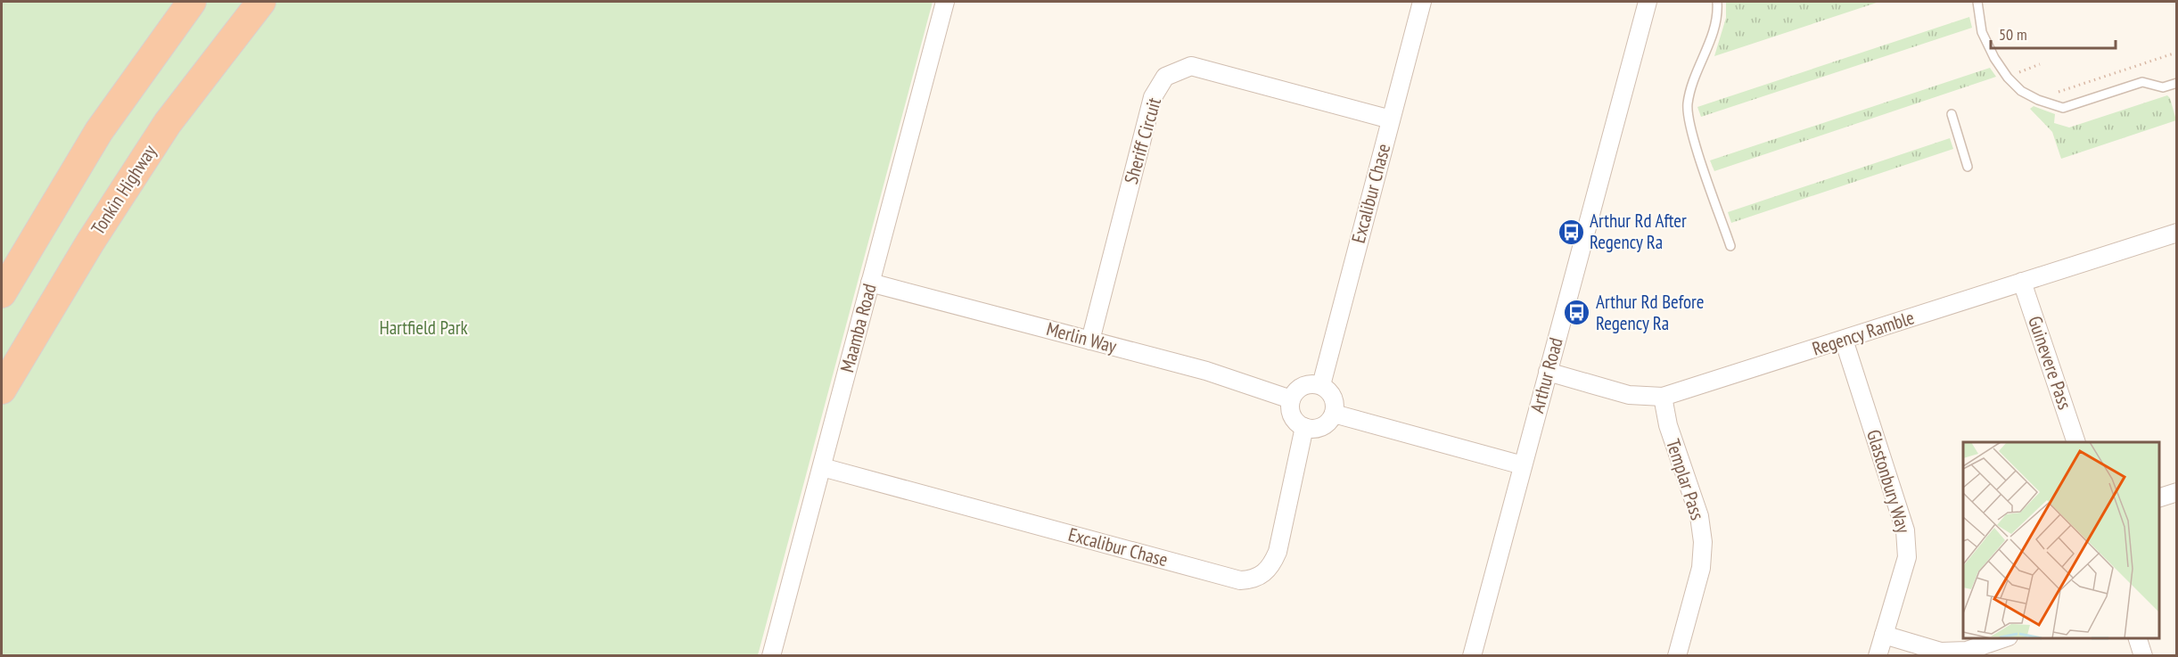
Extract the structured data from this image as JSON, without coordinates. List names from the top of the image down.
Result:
{
  "streets": {
    "highway": ["Tonkin Highway"],
    "street": [
      "Sheriff Circuit",
      "Excalibur Chase",
      "Maamba Road",
      "Regency Ramble",
      "Merlin Way",
      "Guinevere Pass",
      "Arthur Road",
      "Templar Pass",
      "Glastonbury Way"
    ]
  },
  "crossings": [
    ["Sheriff Circuit", "Excalibur Chase"],
    ["Sheriff Circuit", "Merlin Way"],
    ["Excalibur Chase", "Maamba Road"],
    ["Excalibur Chase", "Merlin Way"],
    ["Maamba Road", "Merlin Way"],
    ["Regency Ramble", "Guinevere Pass"],
    ["Regency Ramble", "Arthur Road"],
    ["Regency Ramble", "Templar Pass"],
    ["Regency Ramble", "Glastonbury Way"]
  ],
  "parks": ["Hartfield Park"],
  "places": {
    "bus stop": ["Arthur Rd After Regency Ra", "Arthur Rd Before Regency Ra"]
  },
  "scale_bar": "50 m"
}
